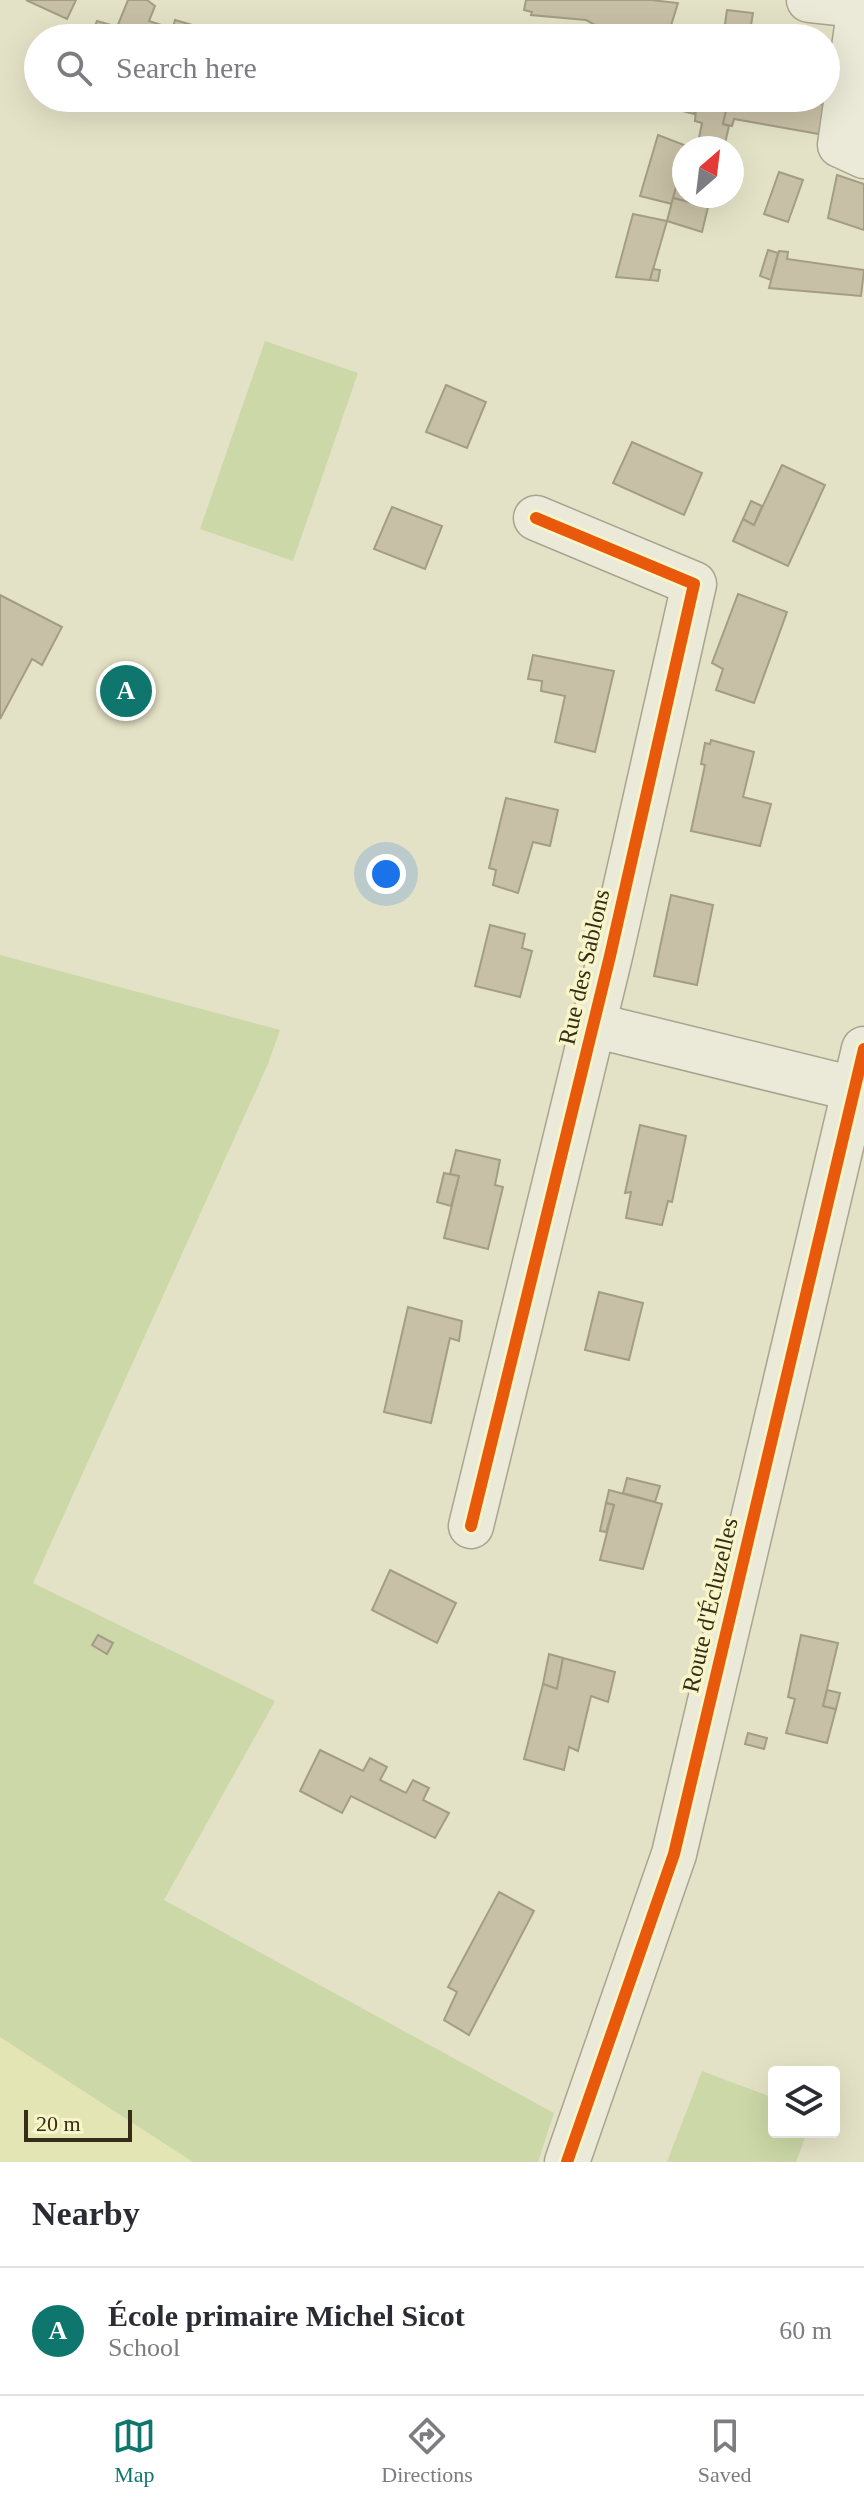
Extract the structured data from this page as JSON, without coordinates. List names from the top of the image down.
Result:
{
  "streets": {
    "street": ["Rue des Sablons", "Route d'Écluzelles"]
  },
  "crossings": [
    ["Rue des Sablons", "Route d'Écluzelles"]
  ],
  "scale_bar": "20 m",
  "north": "top right",
  "page": {
    "search": "Search here",
    "pins": "A",
    "scale": "20 m",
    "heading": "Nearby",
    "list": [
      {
        "mark": "A",
        "name": "École primaire Michel Sicot",
        "note": "School",
        "value": "60 m"
      }
    ],
    "nav": ["Map", "Directions", "Saved"]
  }
}
